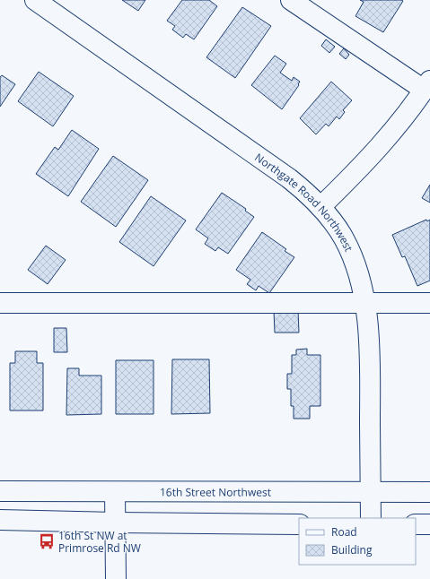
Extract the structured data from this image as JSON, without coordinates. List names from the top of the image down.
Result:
{
  "streets": {
    "street": ["Northgate Road Northwest", "16th Street Northwest"]
  },
  "crossings": [
    ["Northgate Road Northwest", "16th Street Northwest"]
  ],
  "places": {
    "bus stop": ["16th St NW at Primrose Rd NW"]
  },
  "legend": ["Road", "Building"]
}
